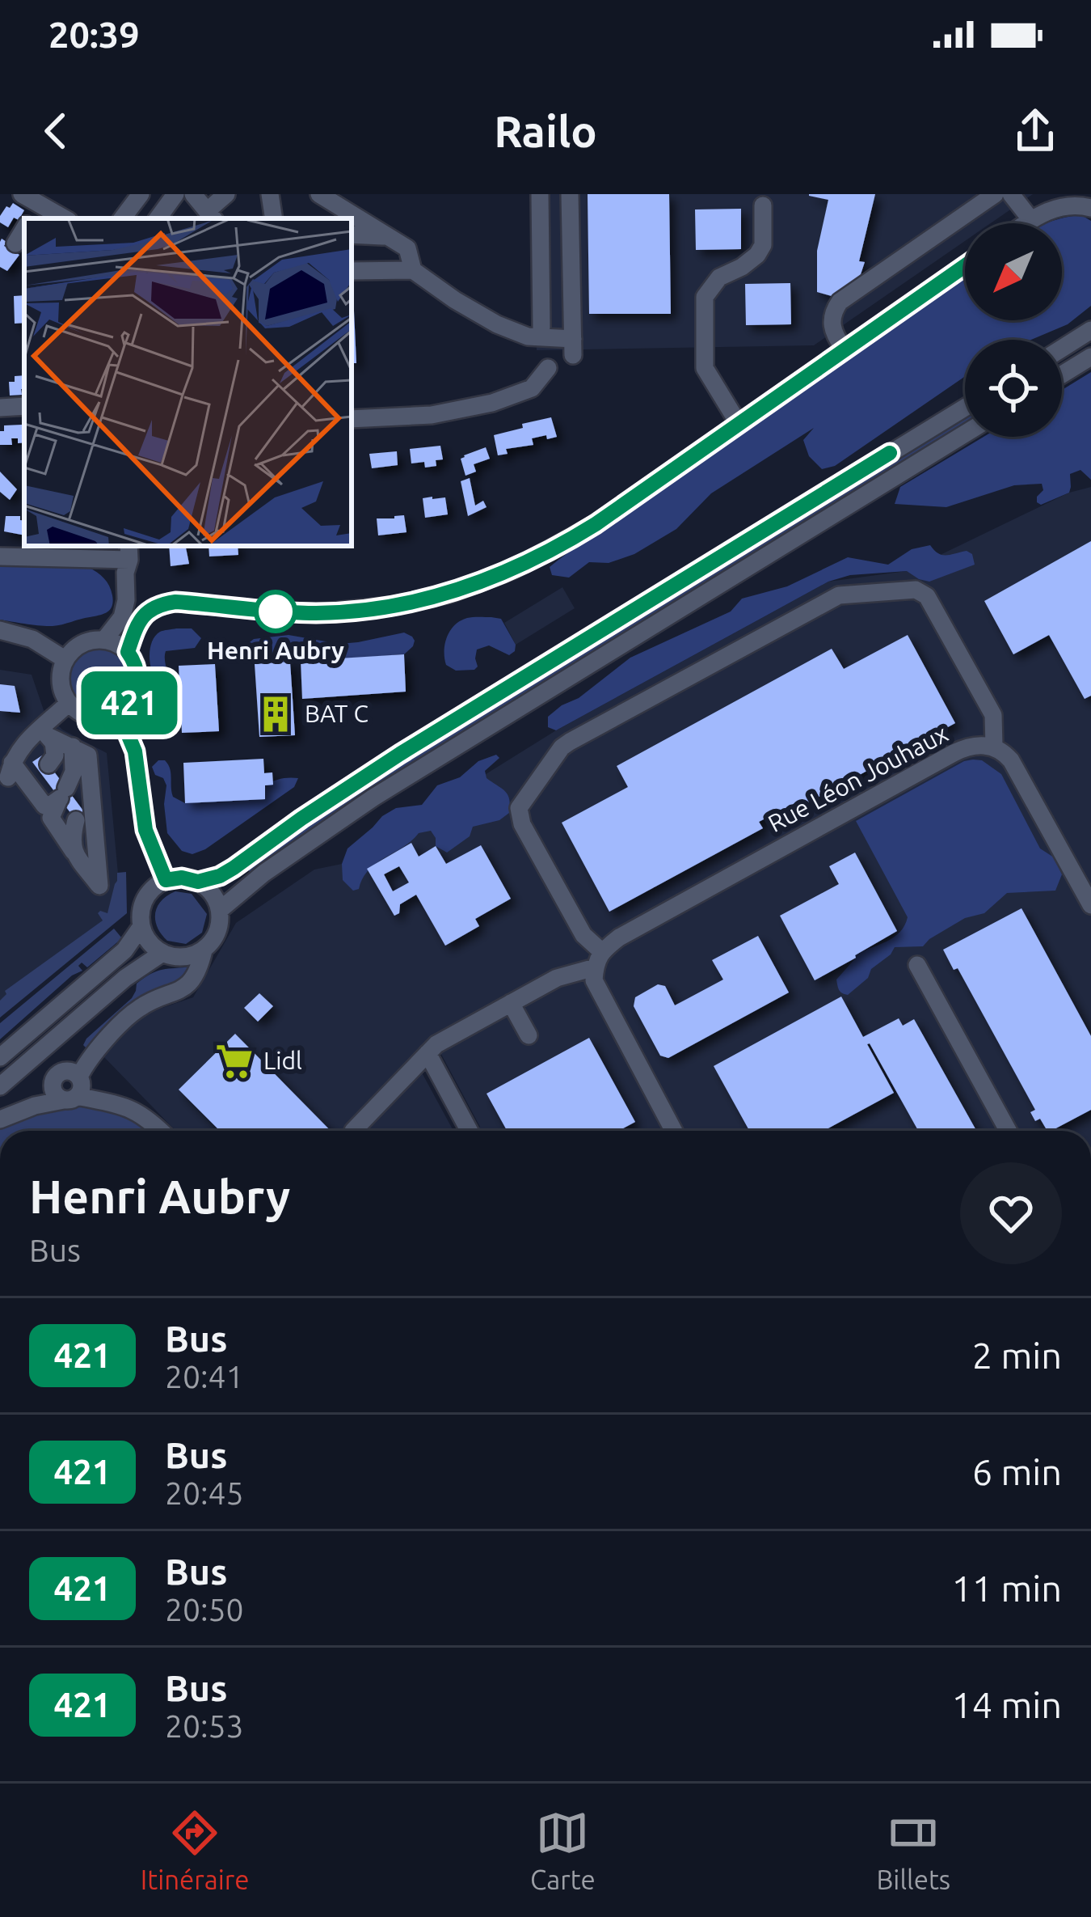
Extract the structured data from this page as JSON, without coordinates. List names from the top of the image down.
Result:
{
  "streets": {
    "street": ["Rue Léon Jouhaux"]
  },
  "places": {
    "other": ["Henri Aubry"],
    "building": ["BAT C"],
    "supermarket": ["Lidl"]
  },
  "lines": ["bus line 421"],
  "north": "bottom left",
  "page": {
    "status": "20:39",
    "header": "Railo",
    "on_map": "421",
    "heading": ["Henri Aubry", "Bus"],
    "list": [
      {
        "mark": "421",
        "name": "Bus",
        "note": "20:41",
        "value": "2 min"
      },
      {
        "mark": "421",
        "name": "Bus",
        "note": "20:45",
        "value": "6 min"
      },
      {
        "mark": "421",
        "name": "Bus",
        "note": "20:50",
        "value": "11 min"
      },
      {
        "mark": "421",
        "name": "Bus",
        "note": "20:53",
        "value": "14 min"
      }
    ],
    "tabs": ["Itinéraire", "Carte", "Billets"]
  }
}
